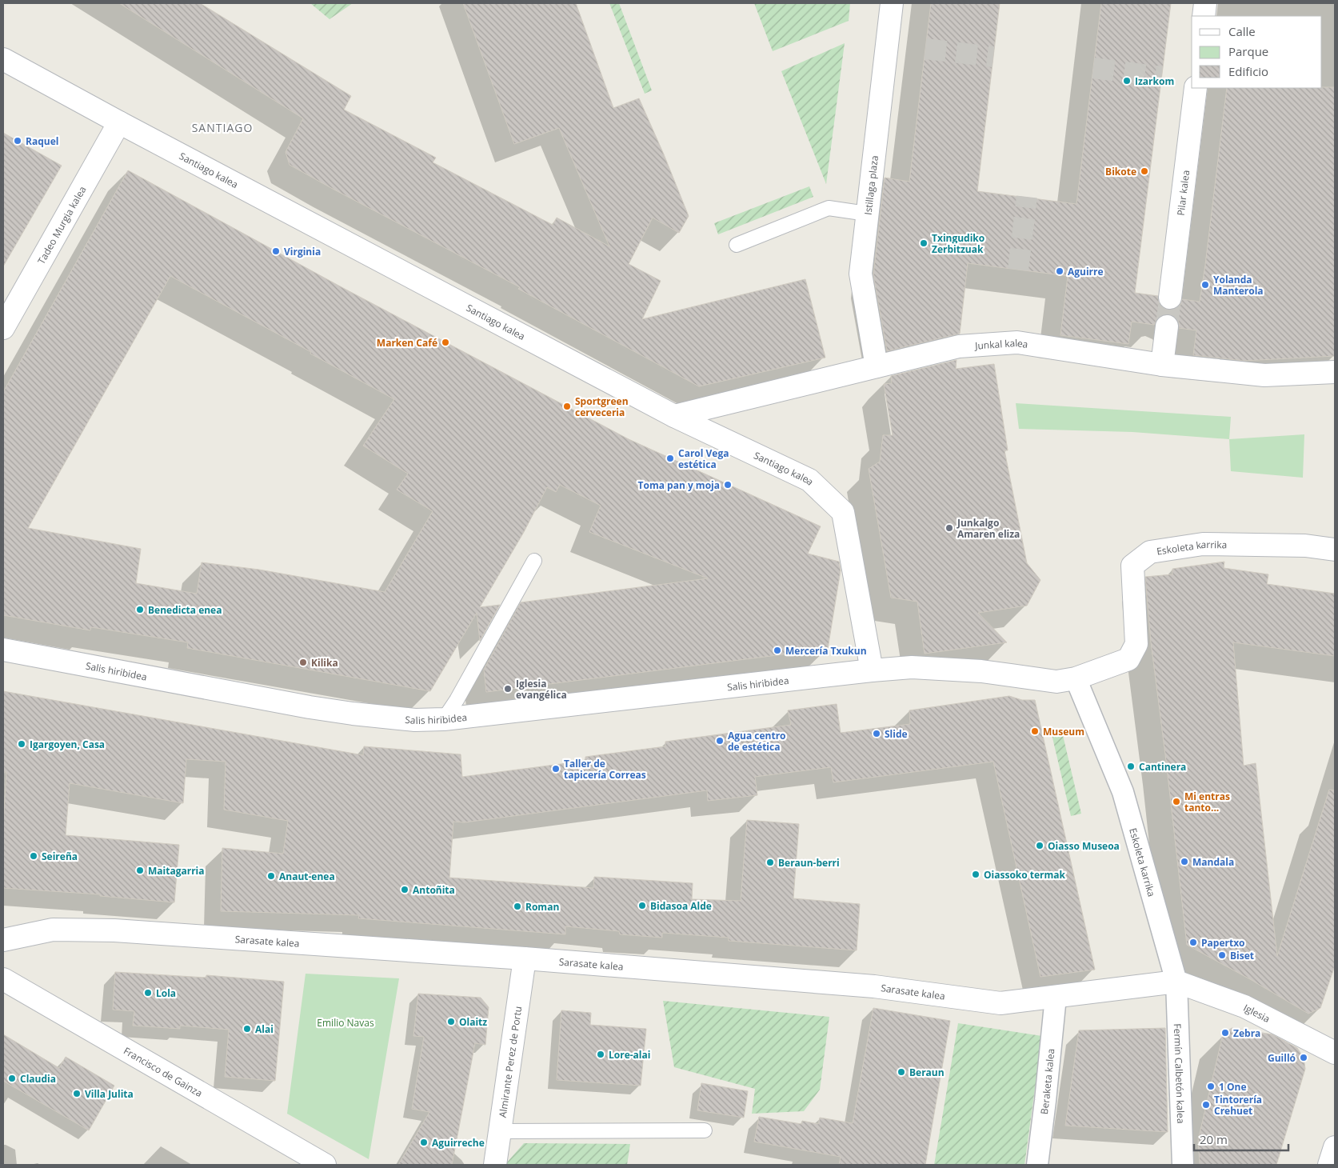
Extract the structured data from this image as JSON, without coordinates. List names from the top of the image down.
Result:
{
  "streets": {
    "street": [
      "Santiago kalea",
      "Istillaga plaza",
      "Pilar kalea",
      "Tadeo Murgia kalea",
      "Junkal kalea",
      "Eskoleta karrika",
      "Salis hiribidea",
      "Sarasate kalea",
      "Iglesia",
      "Almirante Perez de Portu",
      "Francisco de Gainza",
      "Fermín Calbetón kalea",
      "Beraketa kalea"
    ]
  },
  "crossings": [
    ["Santiago kalea", "Tadeo Murgia kalea"],
    ["Santiago kalea", "Junkal kalea"],
    ["Santiago kalea", "Eskoleta karrika"],
    ["Santiago kalea", "Salis hiribidea"],
    ["Istillaga plaza", "Junkal kalea"],
    ["Eskoleta karrika", "Salis hiribidea"],
    ["Eskoleta karrika", "Sarasate kalea"],
    ["Eskoleta karrika", "Iglesia"],
    ["Eskoleta karrika", "Fermín Calbetón kalea"],
    ["Sarasate kalea", "Iglesia"],
    ["Sarasate kalea", "Almirante Perez de Portu"],
    ["Sarasate kalea", "Fermín Calbetón kalea"],
    ["Sarasate kalea", "Beraketa kalea"],
    ["Iglesia", "Fermín Calbetón kalea"]
  ],
  "districts": ["SANTIAGO"],
  "parks": ["Emilio Navas"],
  "places": [
    "Izarkom",
    "Raquel",
    "Bikote",
    "Txingudiko Zerbitzuak",
    "Virginia",
    "Aguirre",
    "Yolanda Manterola",
    "Marken Café",
    "Sportgreen cerveceria",
    "Carol Vega estética",
    "Toma pan y moja",
    "Junkalgo Amaren eliza",
    "Benedicta enea",
    "Mercería Txukun",
    "Kilika",
    "Iglesia evangélica",
    "Museum",
    "Slide",
    "Agua centro de estética",
    "Igargoyen, Casa",
    "Cantinera",
    "Taller de tapicería Correas",
    "Mi entras tanto...",
    "Oiasso Museoa",
    "Seireña",
    "Mandala",
    "Beraun-berri",
    "Maitagarria",
    "Oiassoko termak",
    "Anaut-enea",
    "Antoñita",
    "Bidasoa Alde",
    "Roman",
    "Papertxo",
    "Biset",
    "Lola",
    "Olaitz",
    "Alai",
    "Zebra",
    "Lore-alai",
    "Guilló",
    "Beraun",
    "Claudia",
    "1 One",
    "Villa Julita",
    "Tintorería Crehuet",
    "Aguirreche"
  ],
  "legend": ["Calle", "Parque", "Edificio"],
  "scale_bar": "20 m"
}
